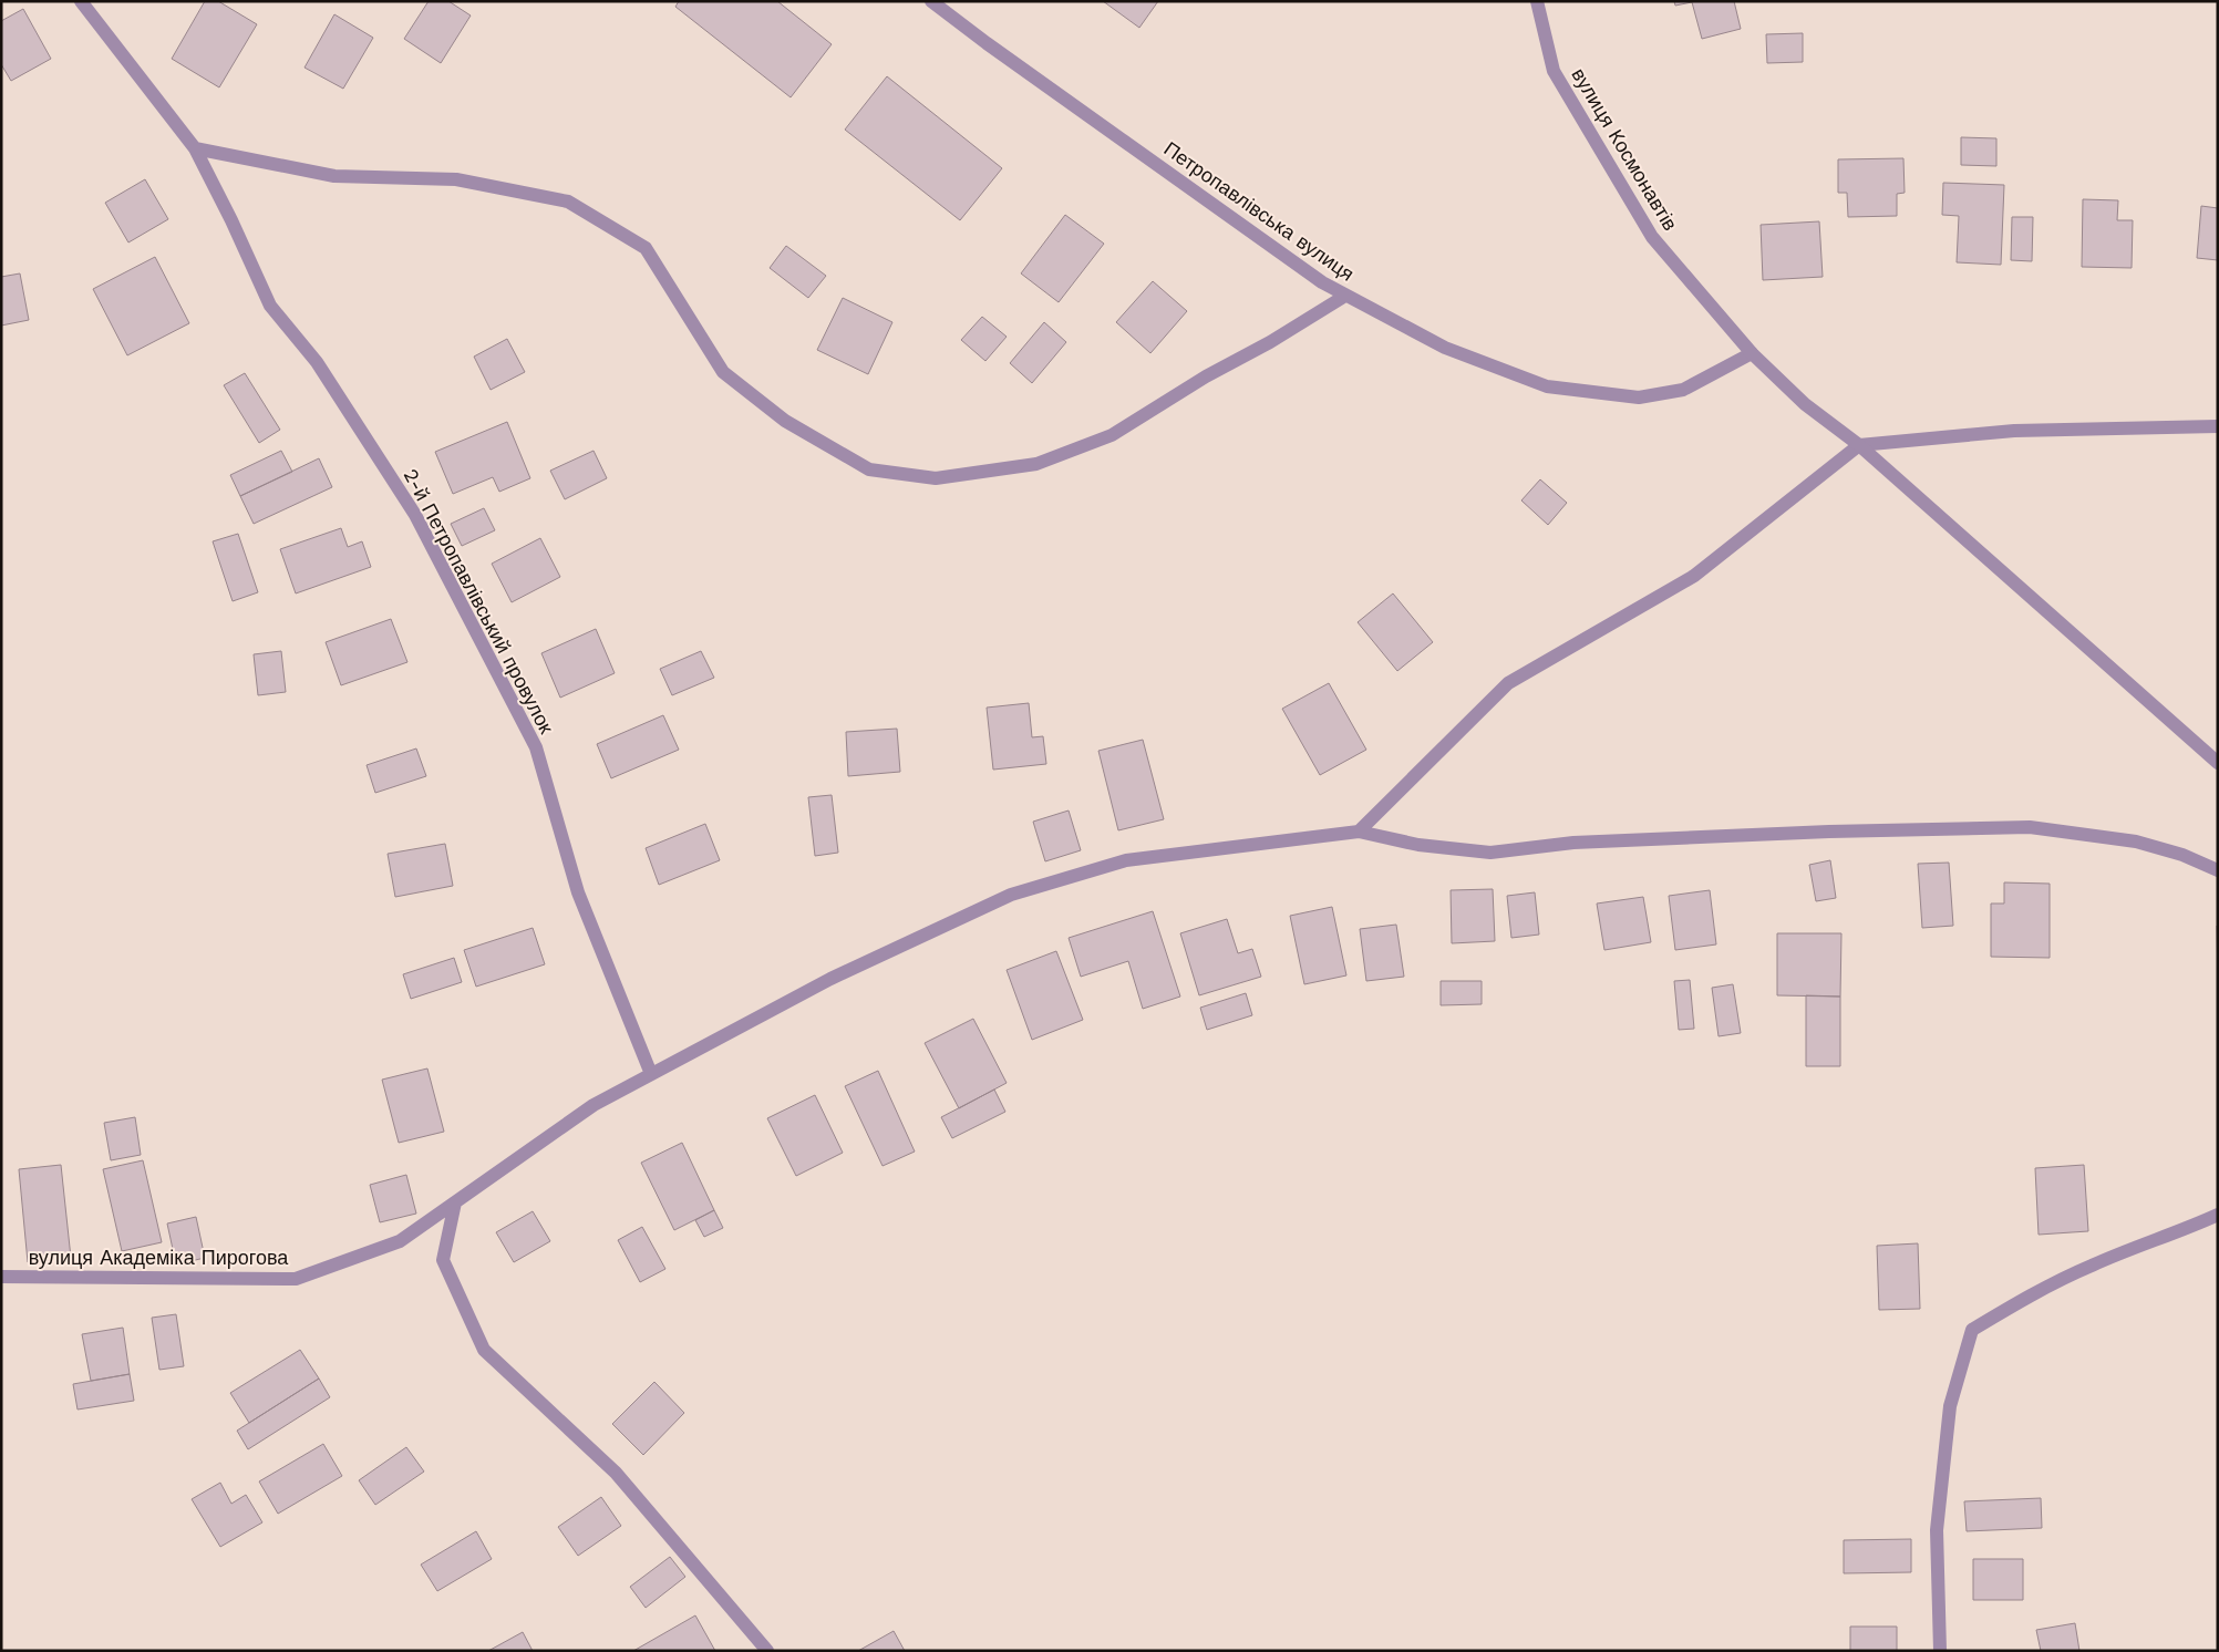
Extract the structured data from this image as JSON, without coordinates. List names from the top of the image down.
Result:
{
  "streets": {
    "street": [
      "вулиця Космонавтів",
      "Петропавлівська вулиця",
      "2-й Петропавлівський провулок",
      "вулиця Академіка Пирогова"
    ]
  },
  "crossings": [
    ["вулиця Космонавтів", "Петропавлівська вулиця"],
    ["2-й Петропавлівський провулок", "вулиця Академіка Пирогова"]
  ]
}
